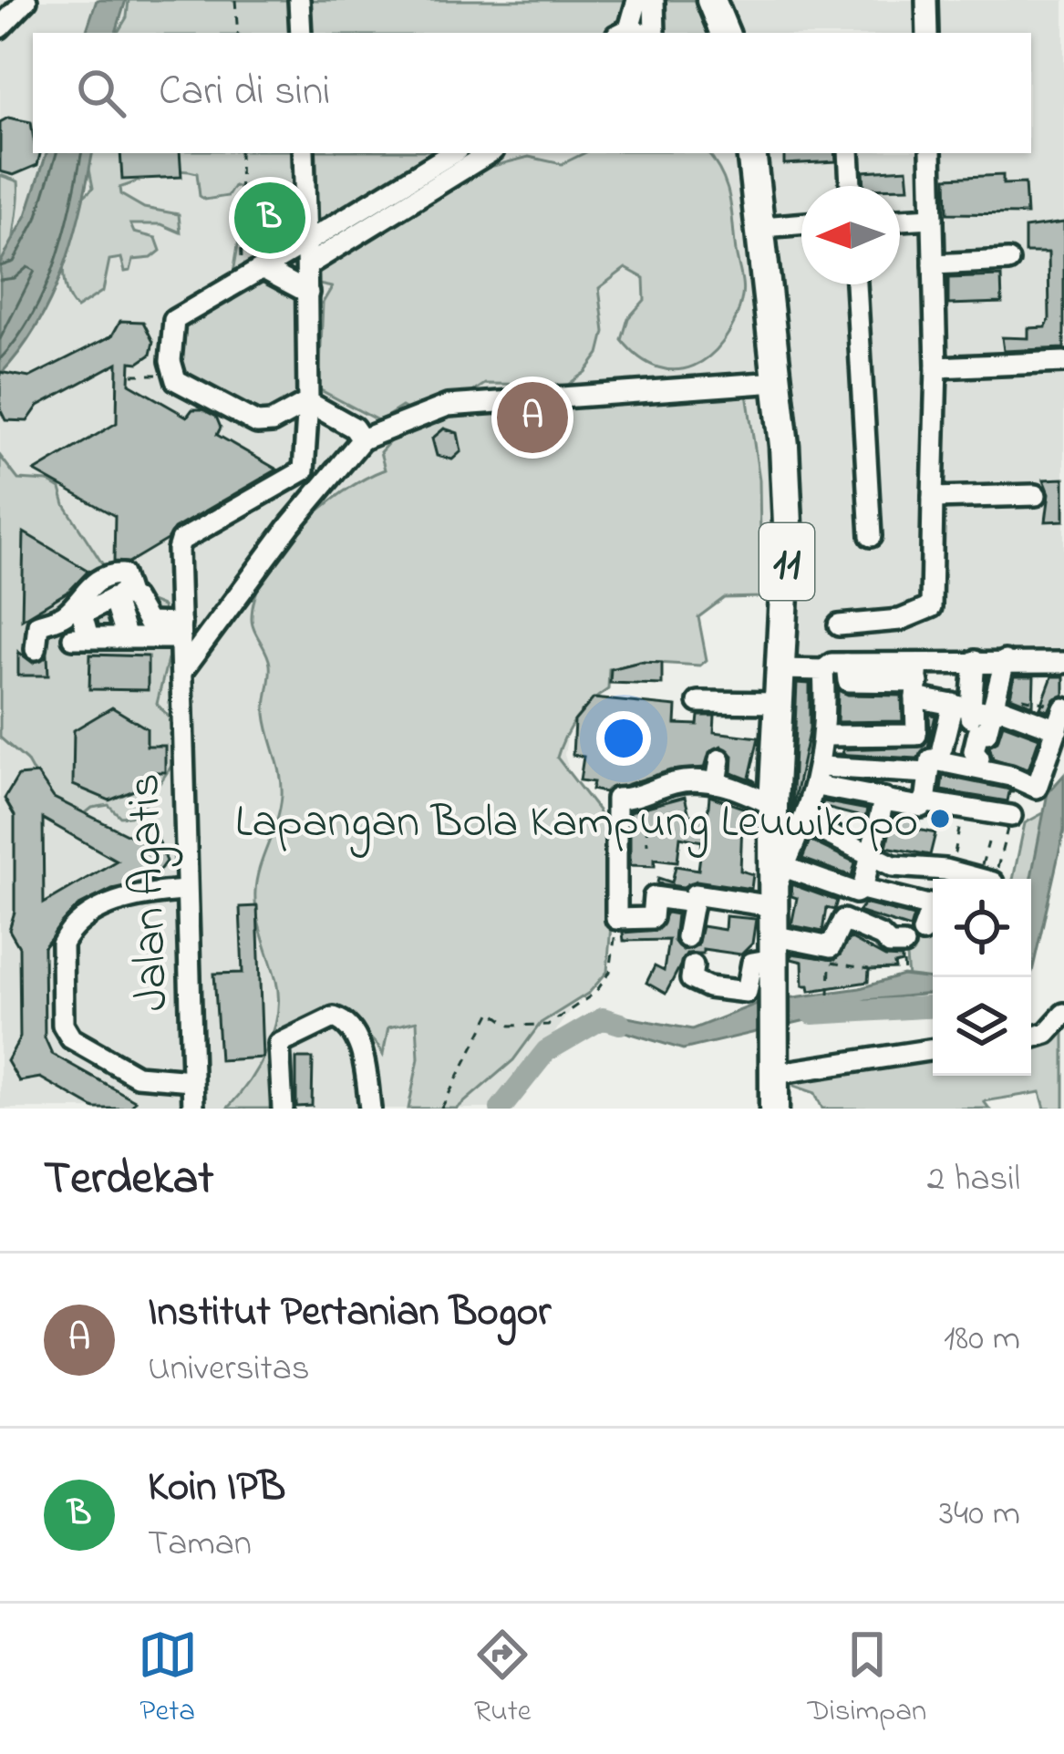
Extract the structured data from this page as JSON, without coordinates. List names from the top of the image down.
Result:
{
  "streets": {
    "highway": ["11"],
    "street": ["Jalan Agatis"]
  },
  "places": ["Lapangan Bola Kampung Leuwikopo"],
  "north": "left",
  "page": {
    "search": "Cari di sini",
    "pins": ["B", "A"],
    "heading": ["Terdekat", "2 hasil"],
    "list": [
      {
        "mark": "A",
        "name": "Institut Pertanian Bogor",
        "note": "Universitas",
        "value": "180 m"
      },
      {
        "mark": "B",
        "name": "Koin IPB",
        "note": "Taman",
        "value": "340 m"
      }
    ],
    "nav": ["Peta", "Rute", "Disimpan"]
  }
}
